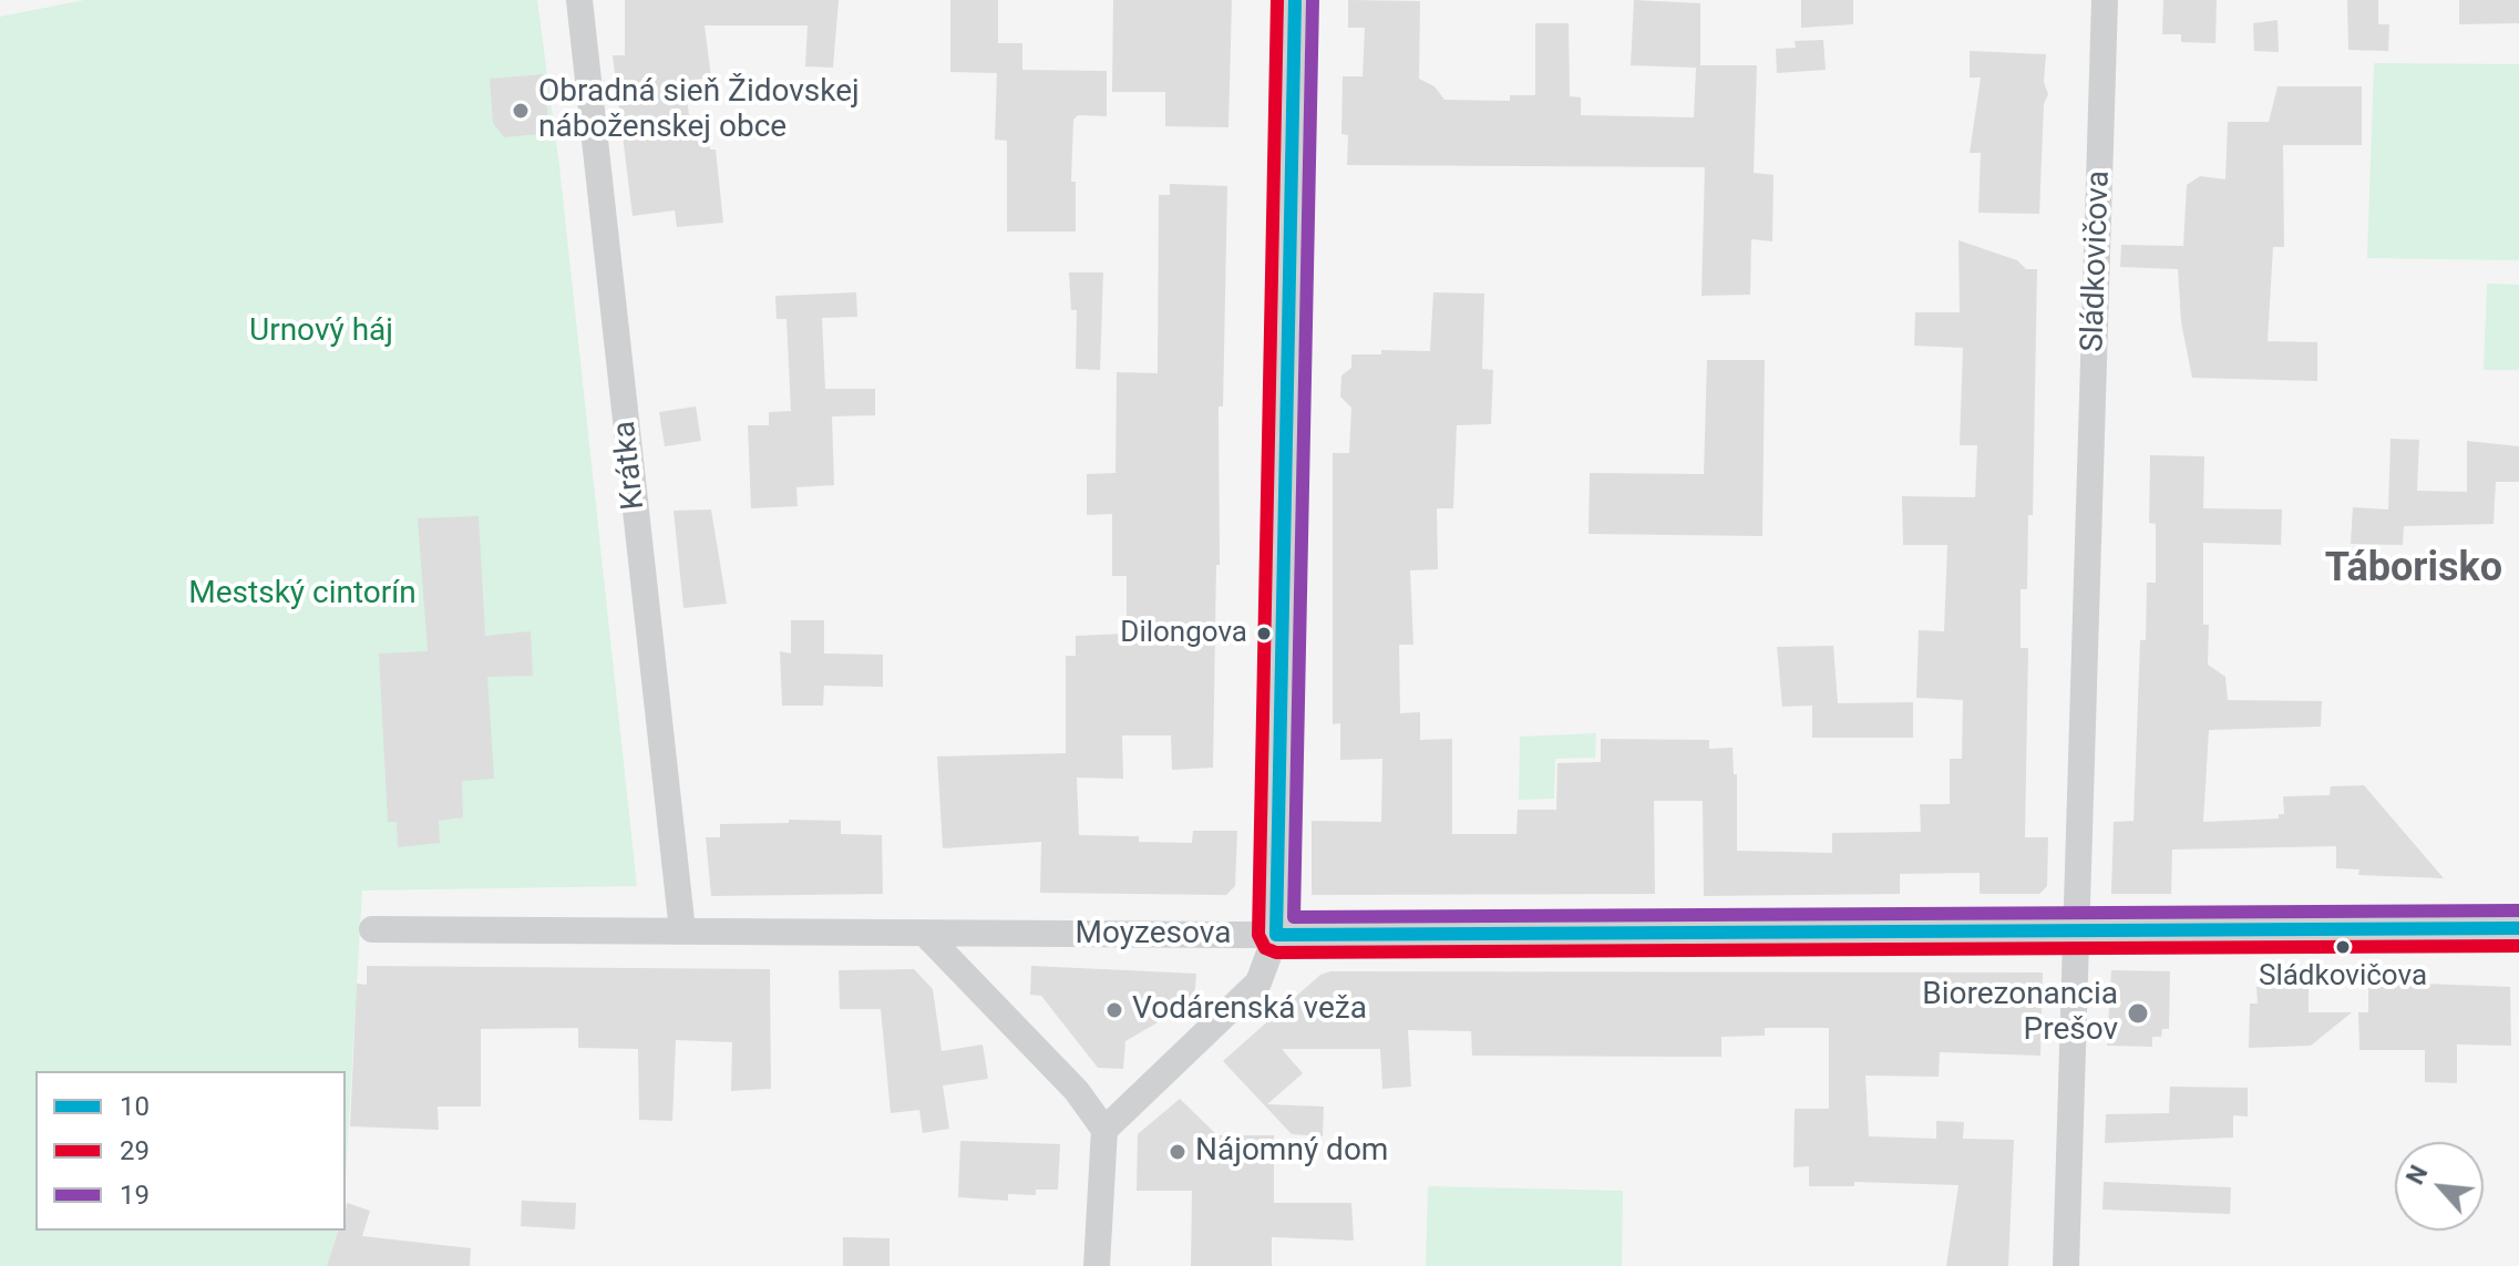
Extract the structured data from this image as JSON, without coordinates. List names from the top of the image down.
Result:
{
  "streets": {
    "street": ["Sládkovičova", "Krátka", "Moyzesova"]
  },
  "crossings": [
    ["Sládkovičova", "Moyzesova"],
    ["Krátka", "Moyzesova"]
  ],
  "districts": ["Táborisko"],
  "parks": ["Urnový háj", "Mestský cintorín"],
  "places": [
    "Obradná sieň Židovskej náboženskej obce",
    "Dilongova",
    "Sládkovičova",
    "Vodárenská veža",
    "Biorezonancia Prešov",
    "Nájomný dom"
  ],
  "lines": ["transit line 10", "transit line 29", "transit line 19"],
  "legend": ["10", "29", "19"],
  "north": "top left"
}
